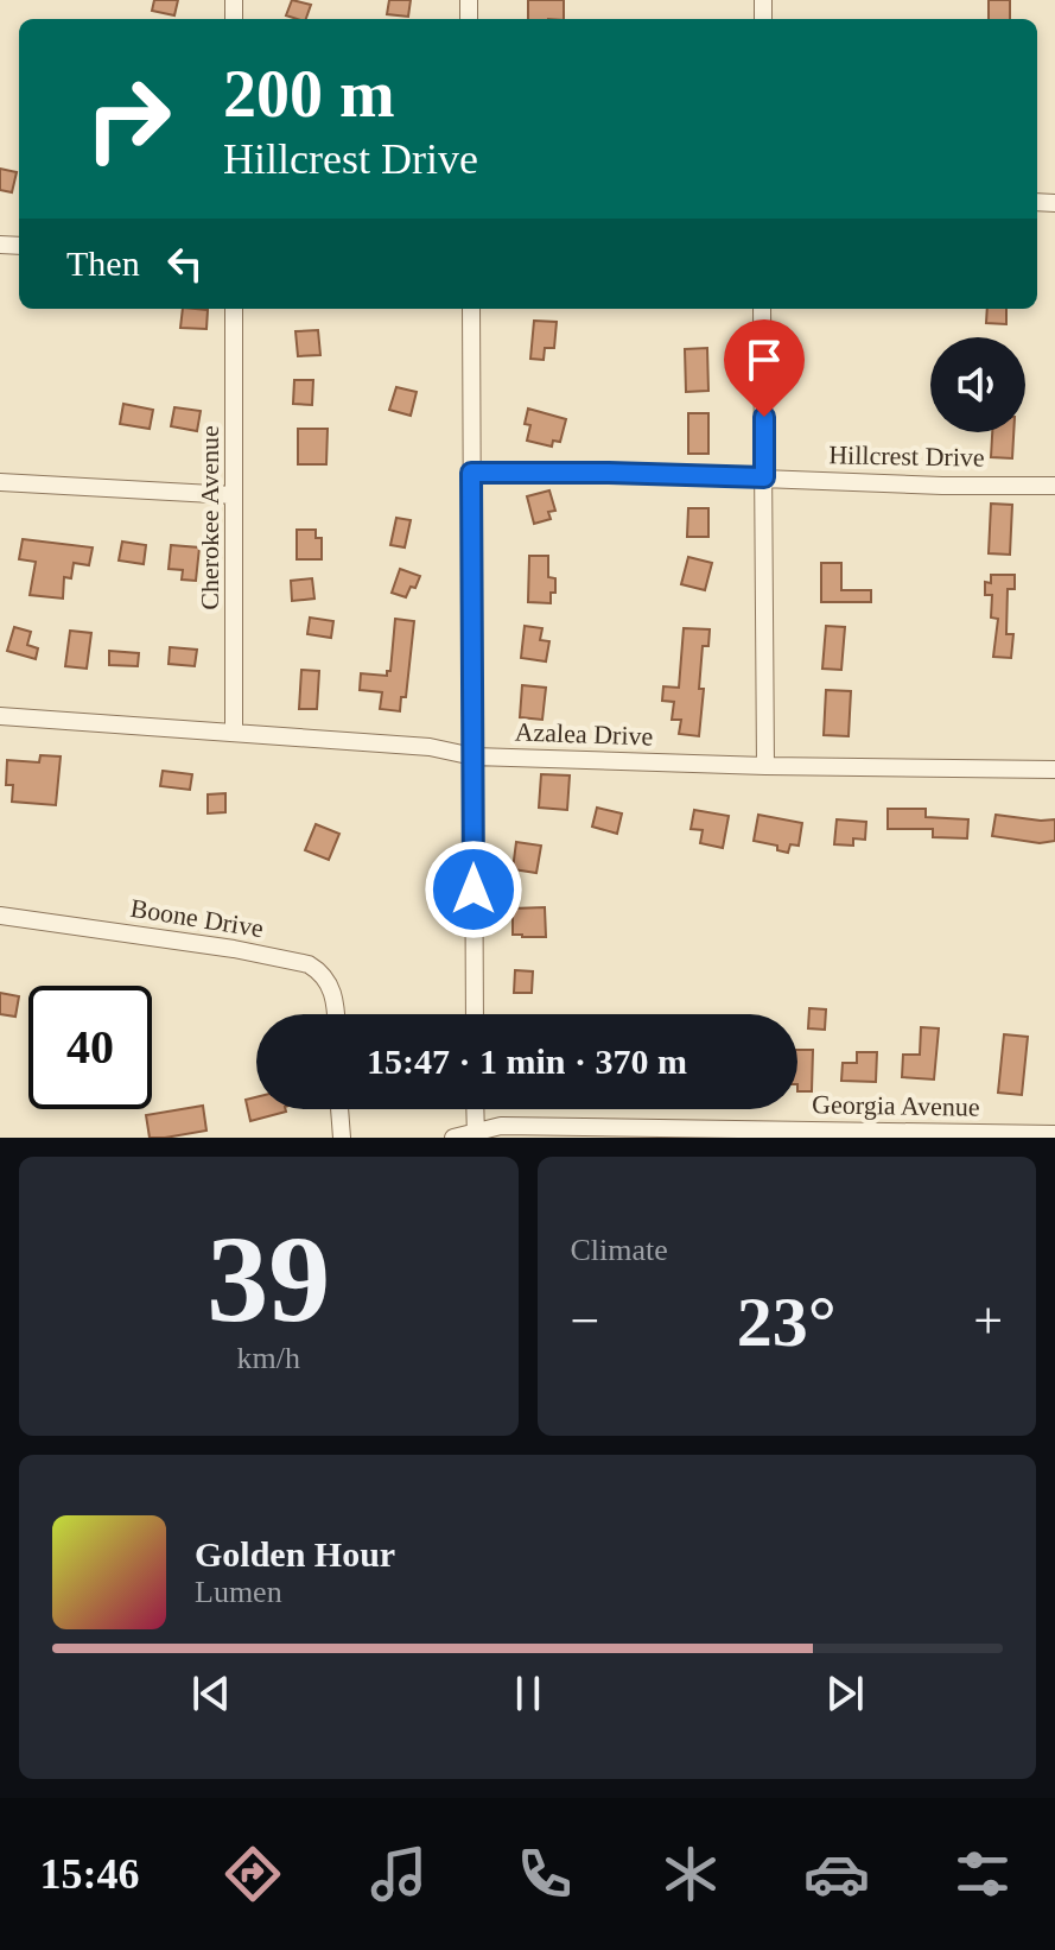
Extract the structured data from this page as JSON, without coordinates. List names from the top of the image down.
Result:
{
  "streets": {
    "street": [
      "Hillcrest Drive",
      "Cherokee Avenue",
      "Azalea Drive",
      "Boone Drive",
      "Georgia Avenue"
    ]
  },
  "crossings": [
    ["Cherokee Avenue", "Azalea Drive"]
  ],
  "page": {
    "turn": ["200 m", "Hillcrest Drive"],
    "then": "Then",
    "limit": "40",
    "trip": "15:47 · 1 min · 370 m",
    "tile": [
      ["39", "km/h"],
      "Climate"
    ],
    "heat": ["−", "23°", "+"],
    "song": ["Golden Hour", "Lumen"],
    "tabs": "15:46"
  }
}
